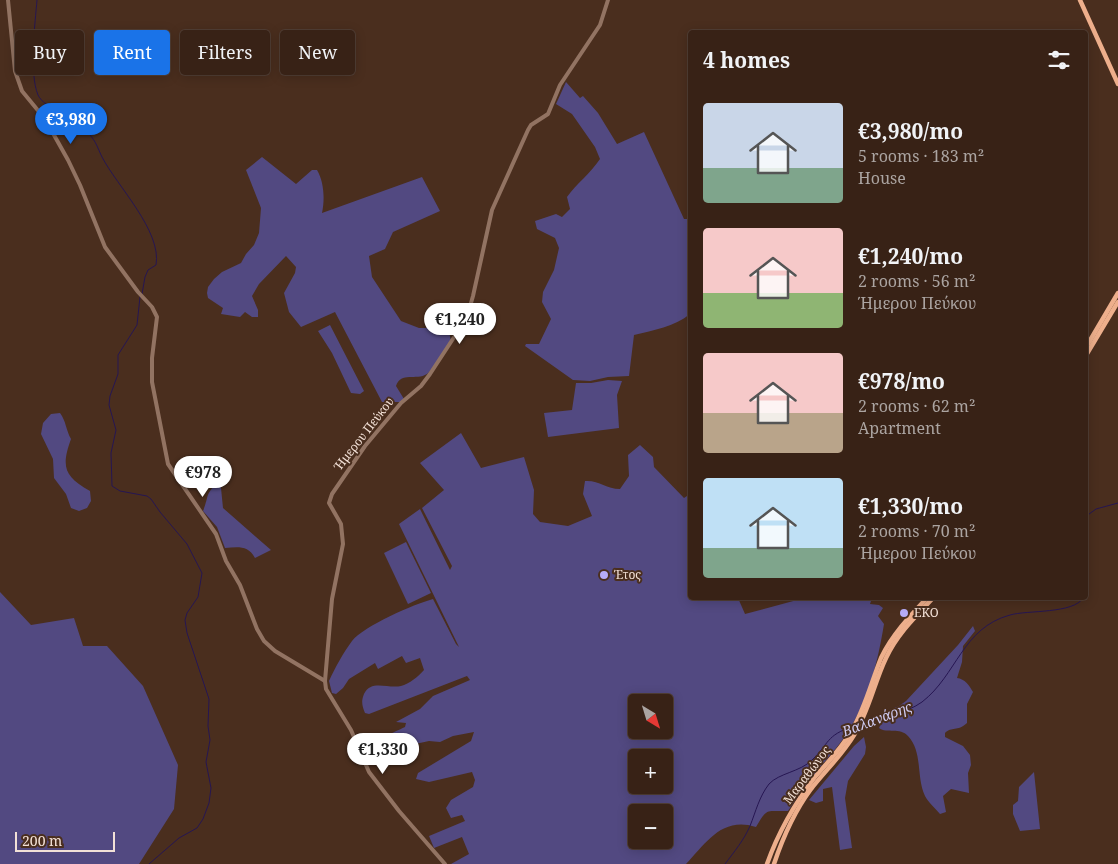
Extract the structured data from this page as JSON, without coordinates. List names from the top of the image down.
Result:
{
  "streets": {
    "main road": ["Μαραθώνος"],
    "street": ["Ήμερου Πεύκου"]
  },
  "water": ["Βαλανάρης"],
  "places": ["Έτος", "EKO"],
  "scale_bar": "200 m",
  "north": "bottom right",
  "page": {
    "chip": [
      "Buy",
      "Rent",
      "Filters",
      "New"
    ],
    "heading": "4 homes",
    "list": [
      {
        "name": "€3,980/mo",
        "note": "5 rooms · 183 m² · House"
      },
      {
        "name": "€1,240/mo",
        "note": "2 rooms · 56 m² · Ήμερου Πεύκου"
      },
      {
        "name": "€978/mo",
        "note": "2 rooms · 62 m² · Apartment"
      },
      {
        "name": "€1,330/mo",
        "note": "2 rooms · 70 m² · Ήμερου Πεύκου"
      }
    ],
    "price": [
      "€3,980",
      "€1,240",
      "€978",
      "€1,330"
    ],
    "map_buttons": ["+", "−"],
    "scale": "200 m"
  }
}
